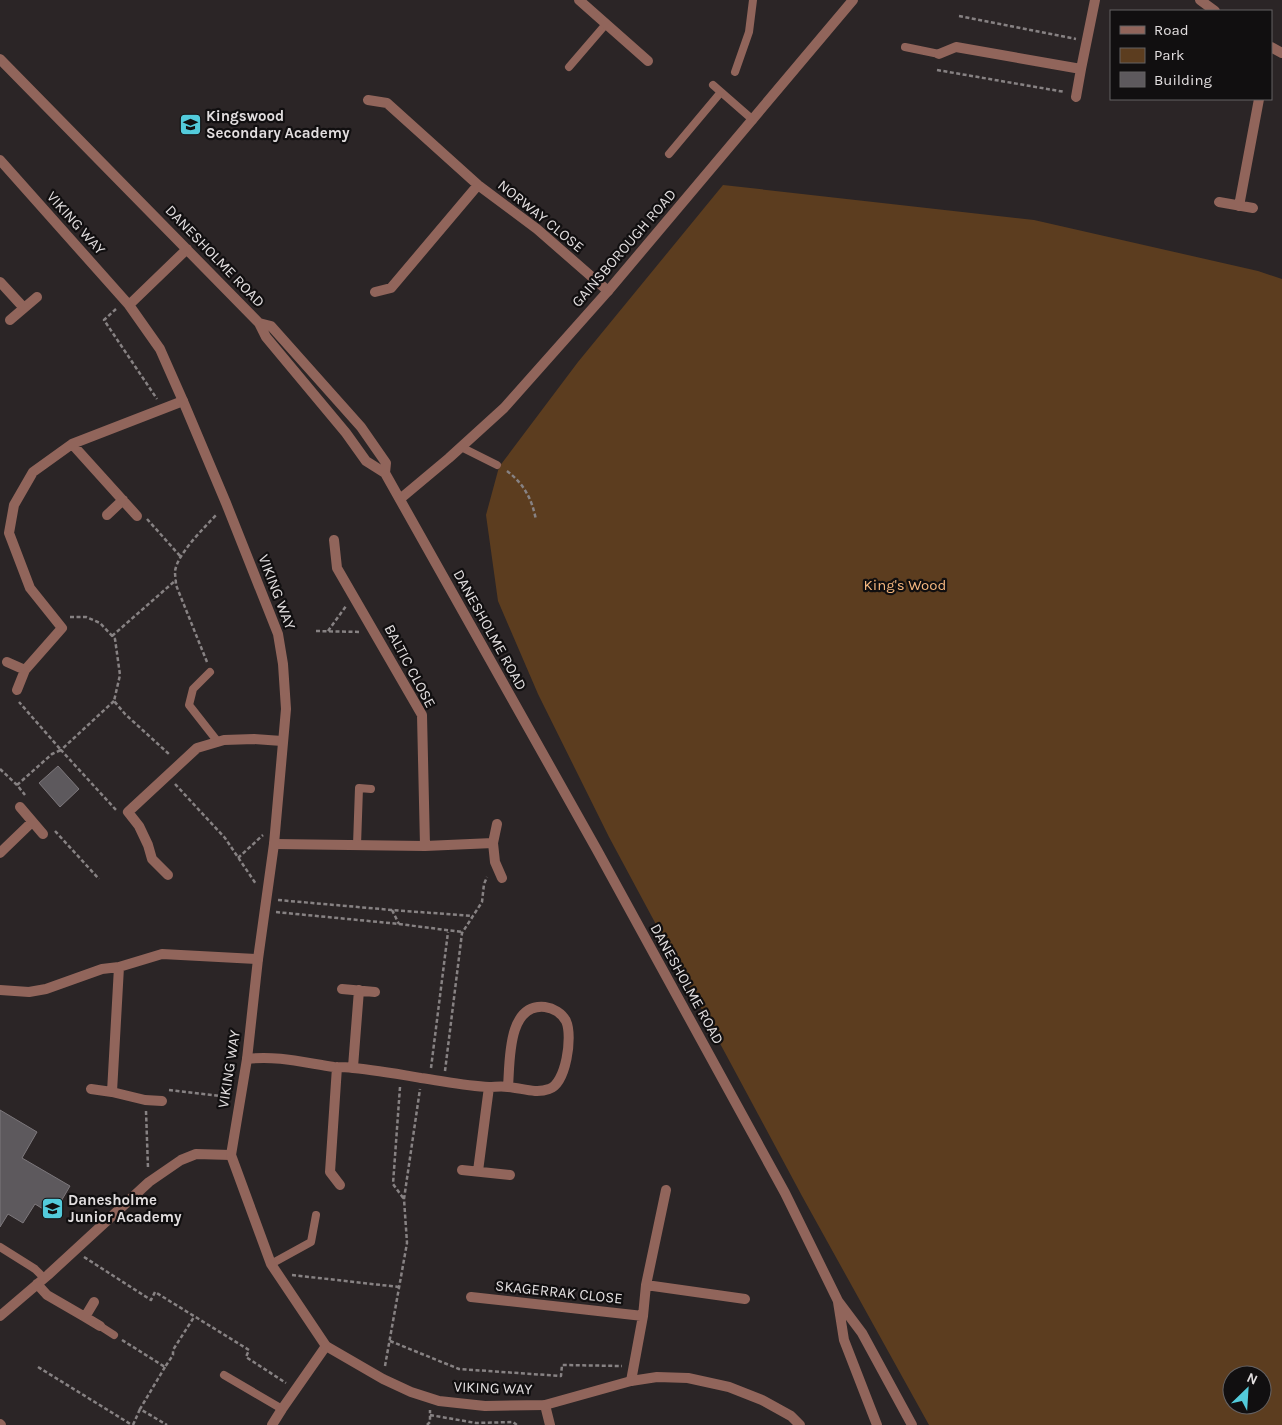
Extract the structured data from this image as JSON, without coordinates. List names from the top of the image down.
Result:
{
  "streets": {
    "street": [
      "NORWAY CLOSE",
      "VIKING WAY",
      "GAINSBOROUGH ROAD",
      "DANESHOLME ROAD",
      "BALTIC CLOSE",
      "SKAGERRAK CLOSE"
    ]
  },
  "crossings": [
    ["NORWAY CLOSE", "GAINSBOROUGH ROAD"],
    ["VIKING WAY", "SKAGERRAK CLOSE"],
    ["GAINSBOROUGH ROAD", "DANESHOLME ROAD"]
  ],
  "parks": ["King's Wood"],
  "places": {
    "school or university": ["Kingswood Secondary Academy", "Danesholme Junior Academy"]
  },
  "legend": ["Road", "Park", "Building"],
  "north": "top right"
}
